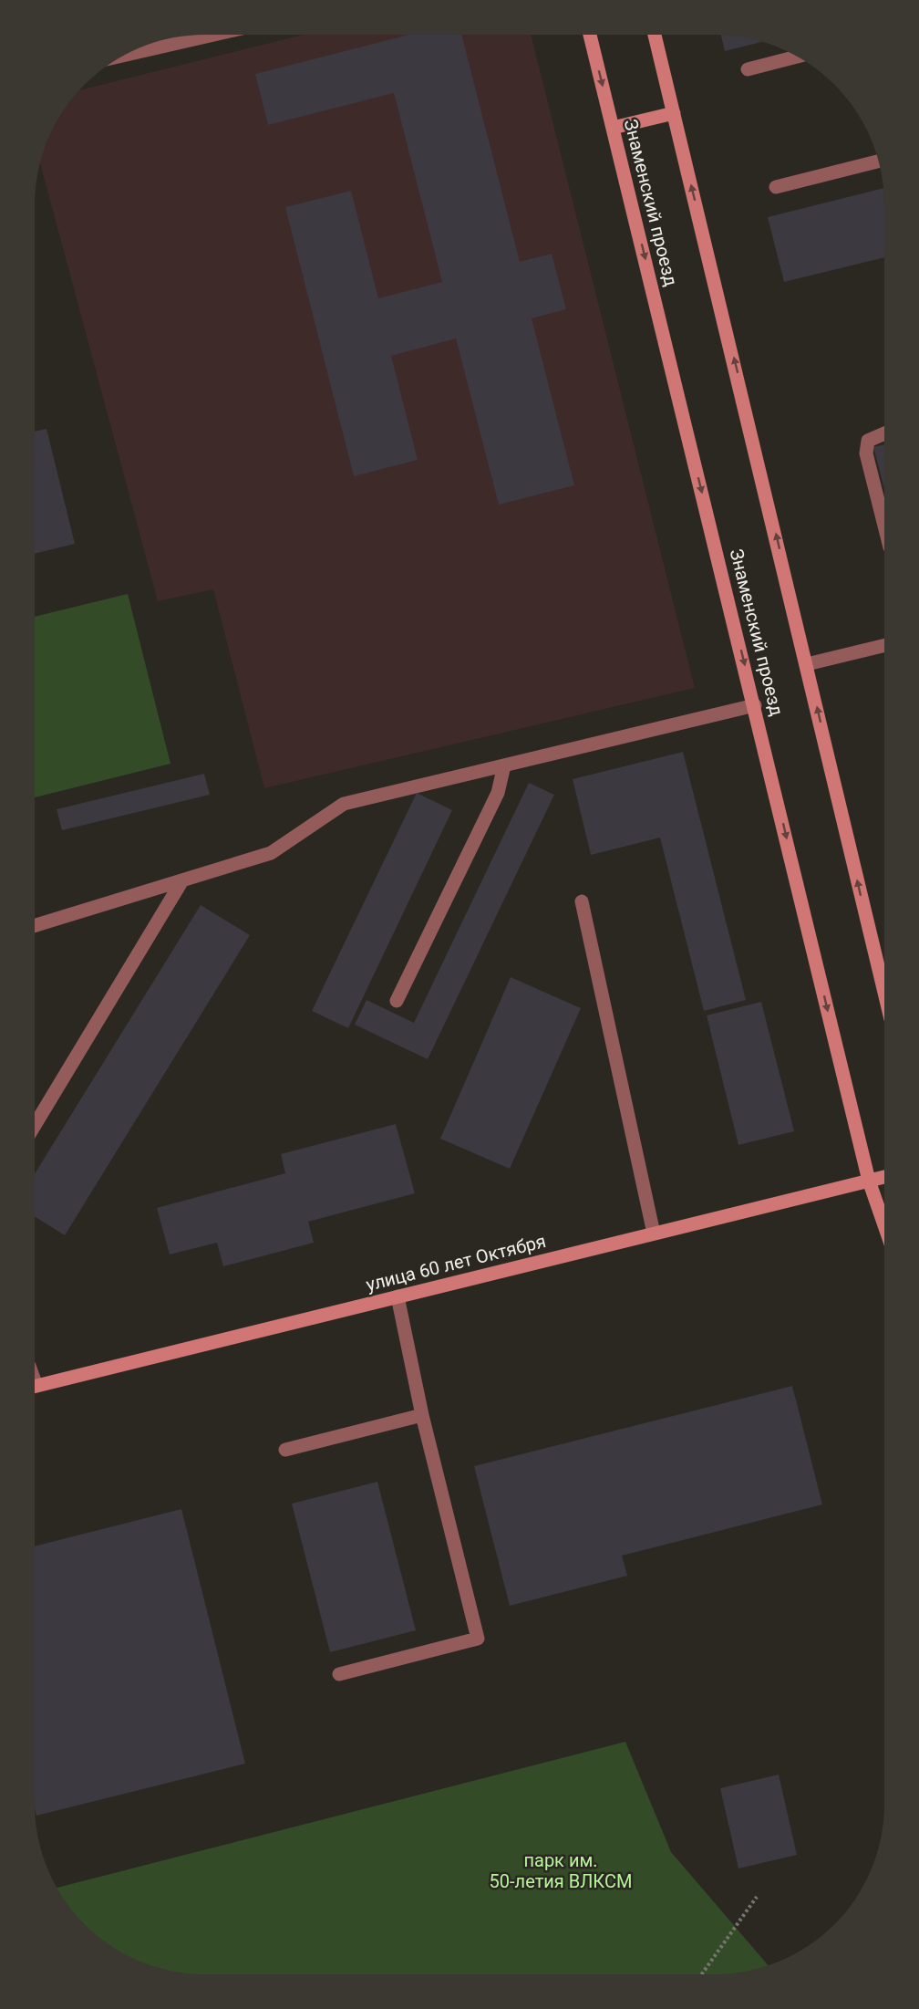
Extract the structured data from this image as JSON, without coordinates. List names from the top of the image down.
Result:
{
  "streets": {
    "main road": ["Знаменский проезд", "улица 60 лет Октября"]
  },
  "crossings": [
    ["Знаменский проезд", "улица 60 лет Октября"]
  ],
  "parks": ["парк им. 50-летия ВЛКСМ"]
}
